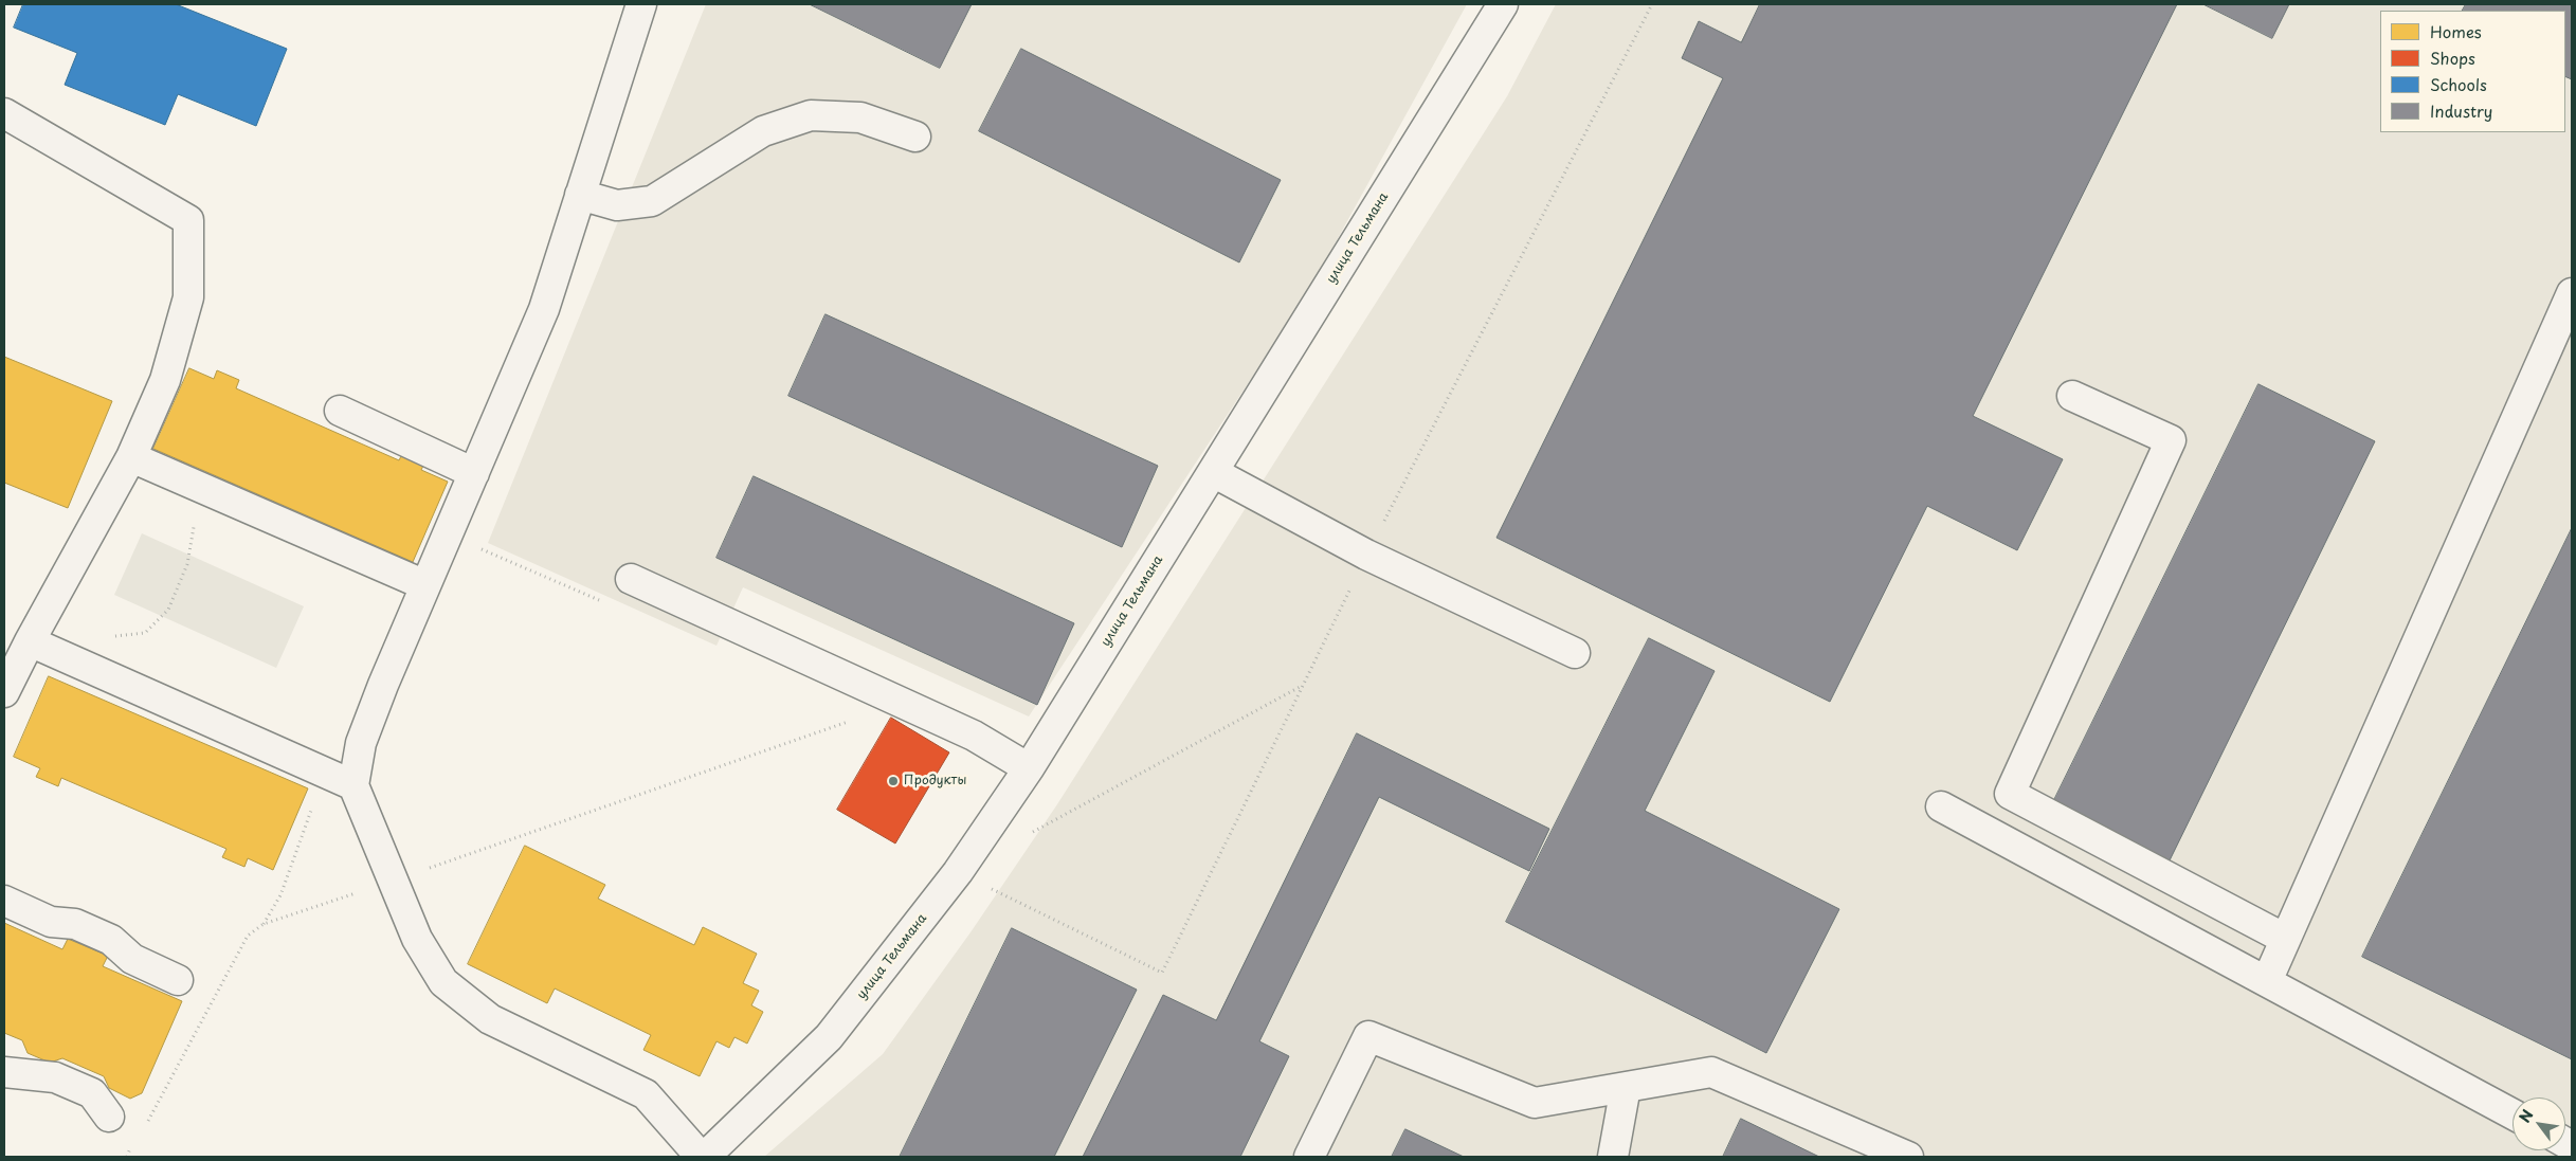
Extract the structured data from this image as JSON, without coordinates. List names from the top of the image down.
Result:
{
  "streets": {
    "street": ["улица Тельмана"]
  },
  "places": ["Продукты"],
  "legend": [
    "Homes",
    "Shops",
    "Schools",
    "Industry"
  ],
  "north": "top left"
}
